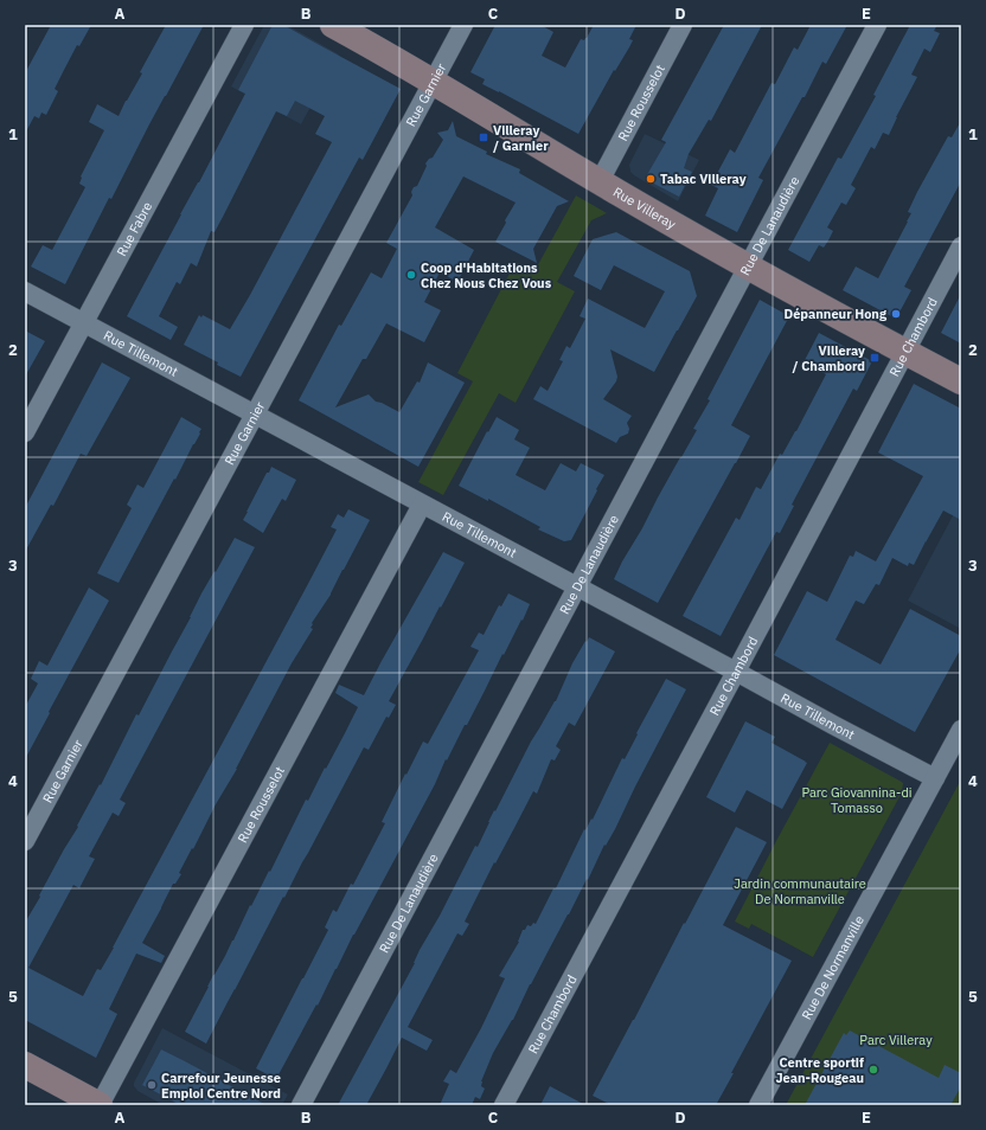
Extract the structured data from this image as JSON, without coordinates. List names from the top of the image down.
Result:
{
  "streets": {
    "street": [
      "Rue Garnier",
      "Rue Rousselot",
      "Rue Villeray",
      "Rue De Lanaudière",
      "Rue Fabre",
      "Rue Chambord",
      "Rue Tillemont",
      "Rue De Normanville"
    ]
  },
  "crossings": [
    ["Rue Garnier", "Rue Villeray"],
    ["Rue Garnier", "Rue Tillemont"],
    ["Rue Rousselot", "Rue Villeray"],
    ["Rue Rousselot", "Rue Tillemont"],
    ["Rue Villeray", "Rue De Lanaudière"],
    ["Rue Villeray", "Rue Chambord"],
    ["Rue De Lanaudière", "Rue Tillemont"],
    ["Rue Fabre", "Rue Tillemont"],
    ["Rue Chambord", "Rue Tillemont"],
    ["Rue Tillemont", "Rue De Normanville"]
  ],
  "parks": ["Parc Giovannina-di Tomasso", "Jardin communautaire De Normanville", "Parc Villeray"],
  "places": {
    "transit": ["Villeray / Garnier", "Villeray / Chambord"],
    "other": [
      "Tabac Villeray",
      "Coop d'Habitations Chez Nous Chez Vous",
      "Dépanneur Hong",
      "Centre sportif Jean-Rougeau",
      "Carrefour Jeunesse Emploi Centre Nord"
    ]
  },
  "grid": {
    "columns": [
      "A",
      "B",
      "C",
      "D",
      "E"
    ],
    "rows": [
      "1",
      "2",
      "3",
      "4",
      "5"
    ]
  }
}
